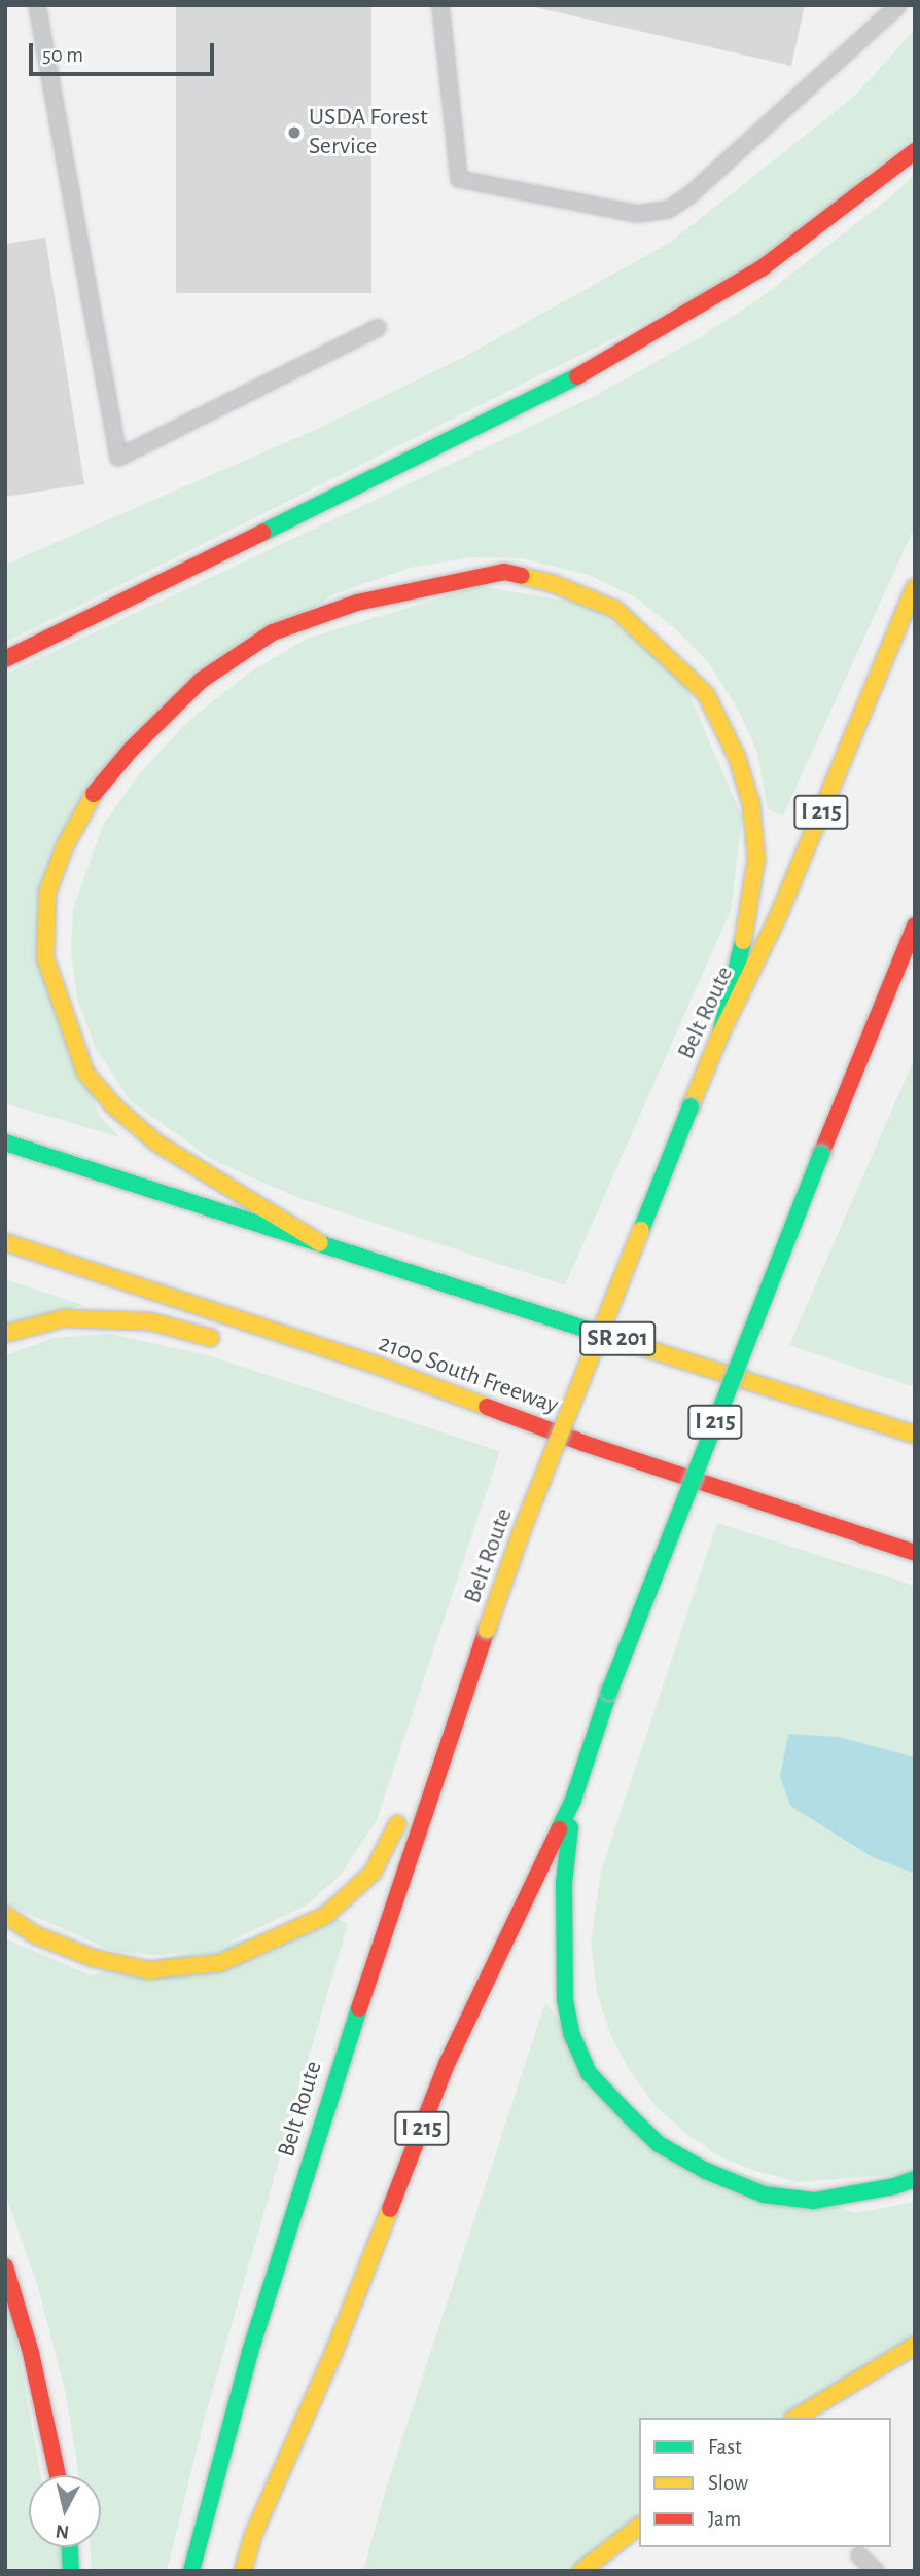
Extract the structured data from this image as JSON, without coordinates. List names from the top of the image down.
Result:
{
  "streets": {
    "highway": [
      "I 215",
      "Belt Route",
      "SR 201",
      "2100 South Freeway"
    ]
  },
  "places": ["USDA Forest Service"],
  "legend": ["Fast", "Slow", "Jam"],
  "scale_bar": "50 m",
  "north": "bottom"
}
